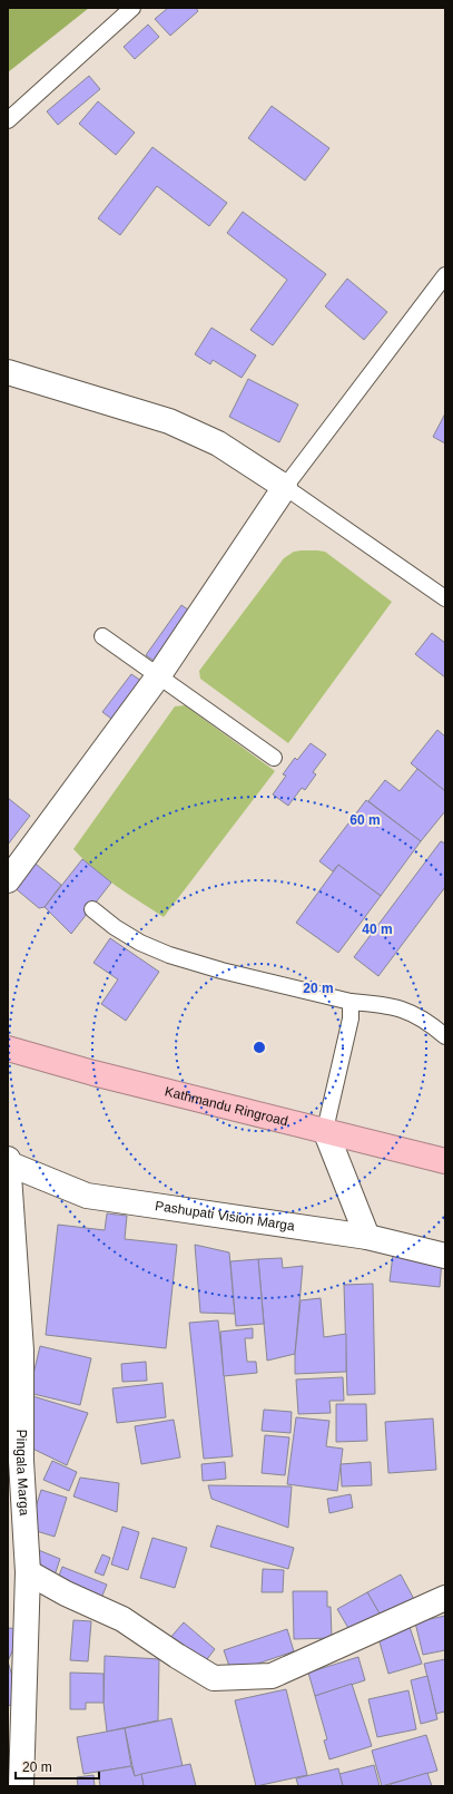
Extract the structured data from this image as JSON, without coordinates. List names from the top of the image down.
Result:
{
  "streets": {
    "highway": ["Kathmandu Ringroad"],
    "street": ["Pashupati Vision Marga", "Pingala Marga"]
  },
  "crossings": [
    ["Pashupati Vision Marga", "Pingala Marga"]
  ],
  "scale_bar": "20 m",
  "rings": ["60 m", "40 m", "20 m"]
}
